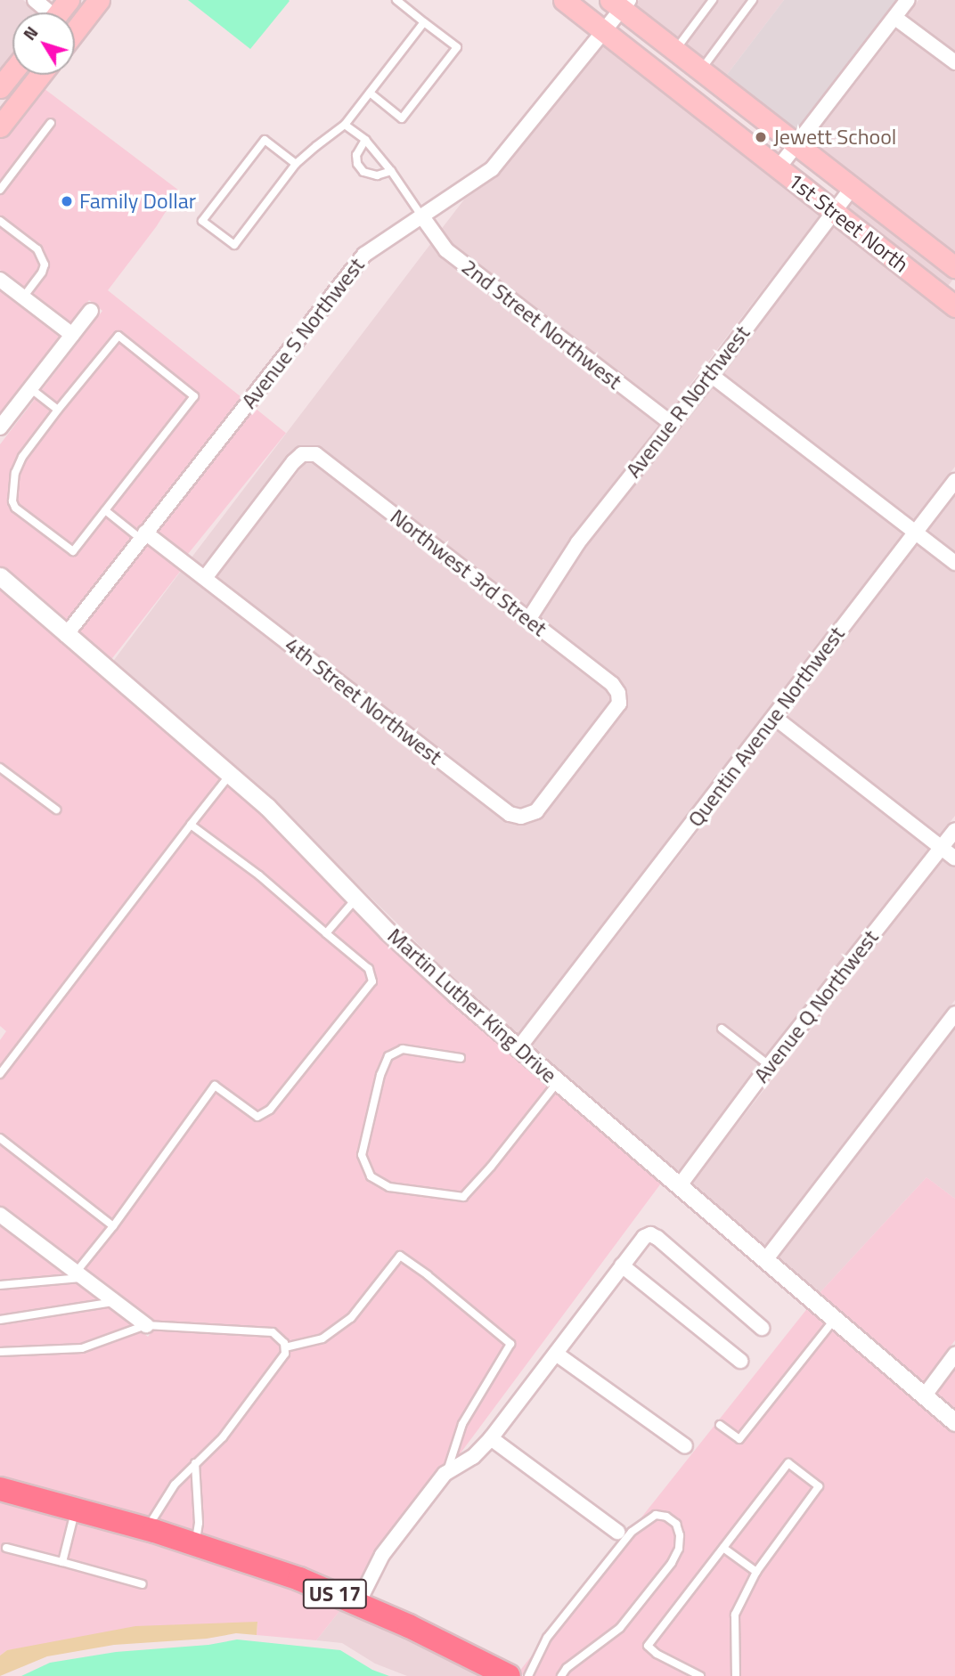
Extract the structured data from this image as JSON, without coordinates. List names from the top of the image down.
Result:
{
  "streets": {
    "highway": ["US 17"],
    "main road": ["1st Street North"],
    "street": [
      "2nd Street Northwest",
      "Avenue S Northwest",
      "Avenue R Northwest",
      "Northwest 3rd Street",
      "4th Street Northwest",
      "Quentin Avenue Northwest",
      "Martin Luther King Drive",
      "Avenue Q Northwest"
    ]
  },
  "crossings": [
    ["1st Street North", "Avenue S Northwest"],
    ["1st Street North", "Avenue R Northwest"],
    ["2nd Street Northwest", "Avenue S Northwest"],
    ["2nd Street Northwest", "Avenue R Northwest"],
    ["Avenue S Northwest", "4th Street Northwest"],
    ["Avenue S Northwest", "Martin Luther King Drive"],
    ["Avenue R Northwest", "Northwest 3rd Street"],
    ["Northwest 3rd Street", "4th Street Northwest"],
    ["Quentin Avenue Northwest", "Martin Luther King Drive"],
    ["Martin Luther King Drive", "Avenue Q Northwest"]
  ],
  "places": ["Jewett School", "Family Dollar"],
  "north": "top left"
}
